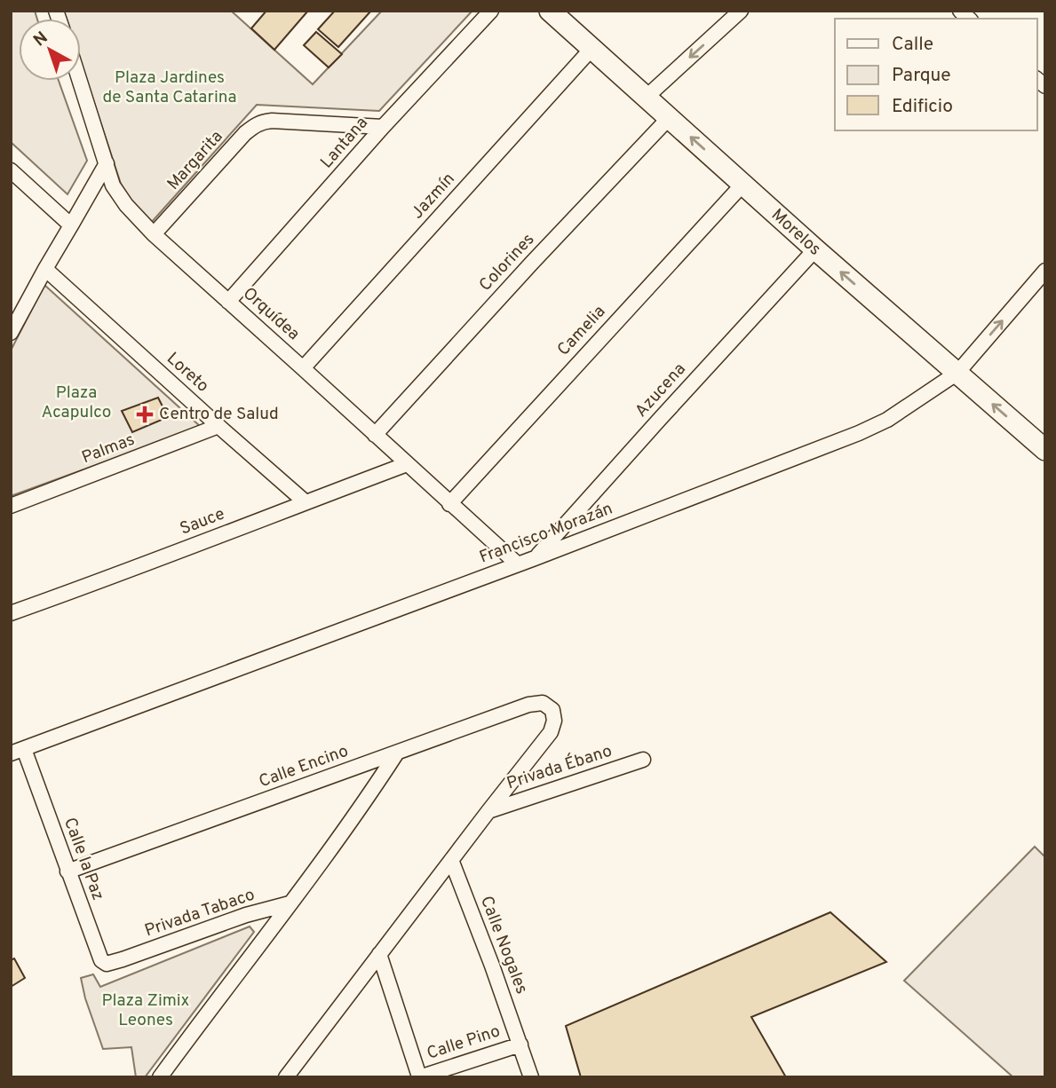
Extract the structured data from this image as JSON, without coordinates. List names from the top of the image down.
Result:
{
  "streets": {
    "street": [
      "Lantana",
      "Margarita",
      "Jazmín",
      "Morelos",
      "Colorines",
      "Orquídea",
      "Camelia",
      "Loreto",
      "Azucena",
      "Palmas",
      "Sauce",
      "Francisco Morazán",
      "Calle Encino",
      "Privada Ébano",
      "Calle la Paz",
      "Privada Tabaco",
      "Calle Nogales",
      "Calle Pino"
    ]
  },
  "crossings": [
    ["Lantana", "Margarita"],
    ["Lantana", "Orquídea"],
    ["Margarita", "Orquídea"],
    ["Jazmín", "Morelos"],
    ["Jazmín", "Orquídea"],
    ["Morelos", "Colorines"],
    ["Morelos", "Camelia"],
    ["Morelos", "Azucena"],
    ["Morelos", "Francisco Morazán"],
    ["Colorines", "Orquídea"],
    ["Orquídea", "Camelia"],
    ["Orquídea", "Sauce"],
    ["Orquídea", "Francisco Morazán"],
    ["Loreto", "Palmas"],
    ["Loreto", "Sauce"],
    ["Azucena", "Francisco Morazán"],
    ["Francisco Morazán", "Calle la Paz"],
    ["Calle Encino", "Privada Ébano"],
    ["Calle Encino", "Calle la Paz"],
    ["Calle la Paz", "Privada Tabaco"],
    ["Calle Nogales", "Calle Pino"]
  ],
  "one_way": ["Morelos"],
  "parks": ["Plaza Jardines de Santa Catarina", "Plaza Acapulco", "Plaza Zimix Leones"],
  "places": {
    "health": ["Centro de Salud"]
  },
  "legend": ["Calle", "Parque", "Edificio"],
  "north": "top left"
}
